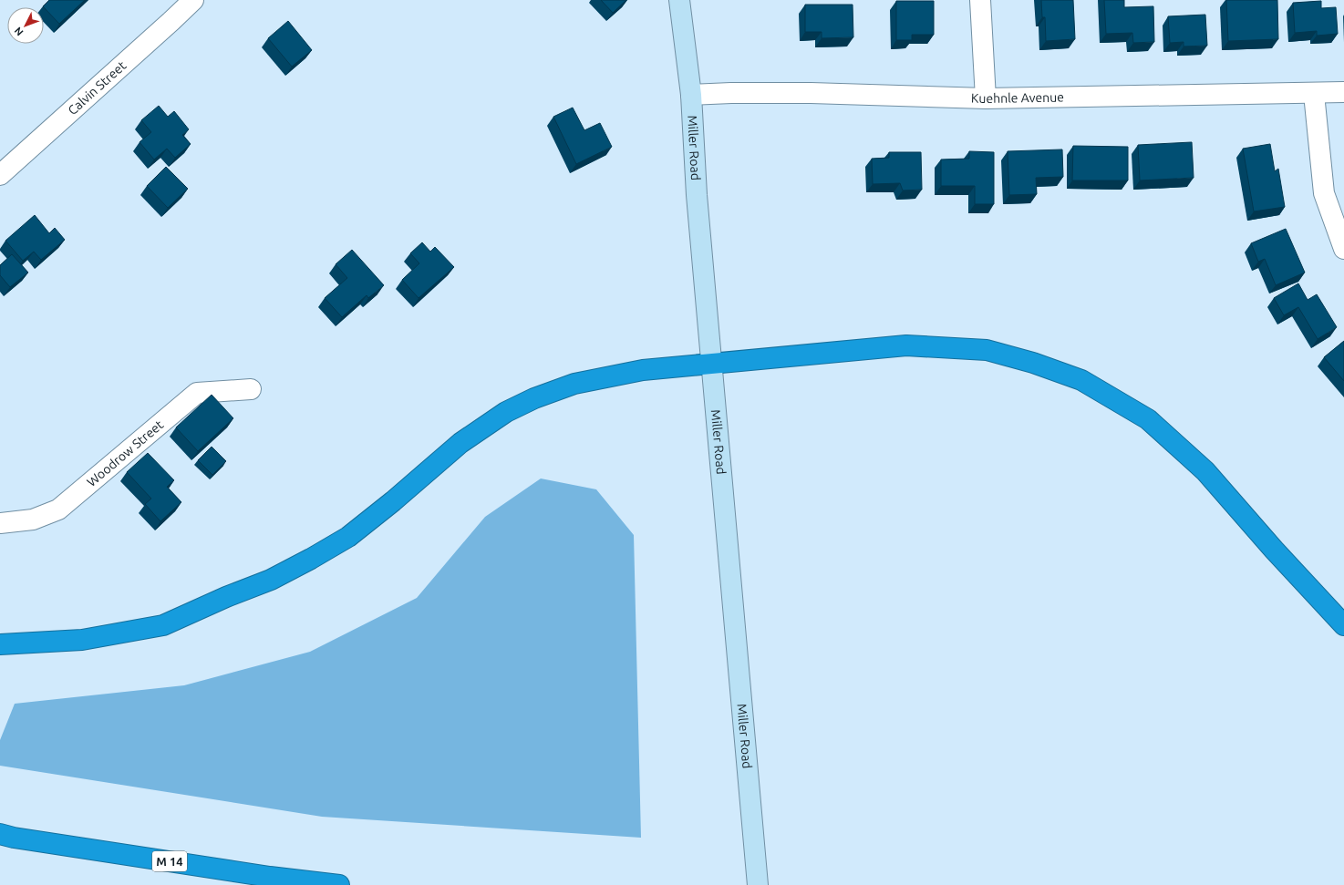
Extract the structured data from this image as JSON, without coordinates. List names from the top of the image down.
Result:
{
  "streets": {
    "highway": ["M 14"],
    "main road": ["Miller Road"],
    "street": ["Calvin Street", "Kuehnle Avenue", "Woodrow Street"]
  },
  "crossings": [
    ["Kuehnle Avenue", "Miller Road"]
  ],
  "north": "bottom left"
}
